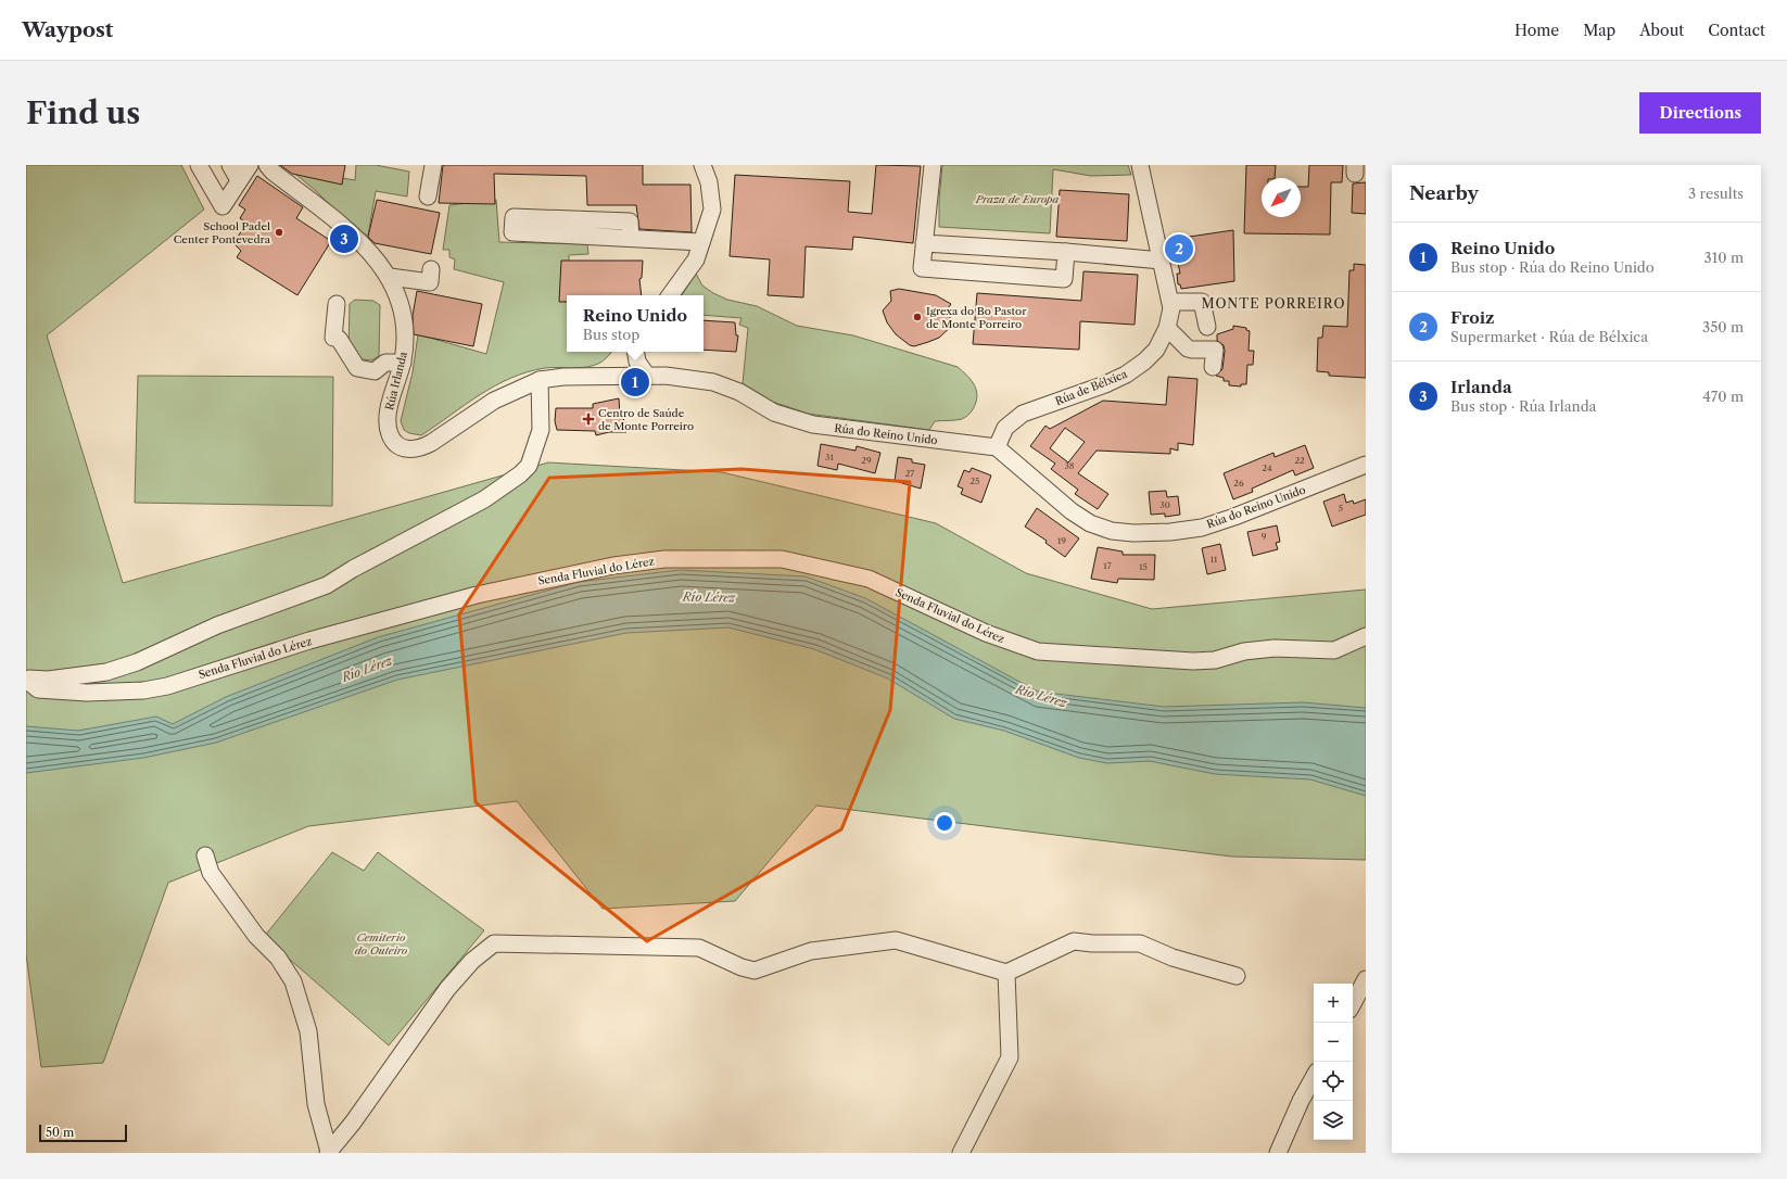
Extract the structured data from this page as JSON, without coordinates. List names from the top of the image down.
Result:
{
  "streets": {
    "street": [
      "Rúa Irlanda",
      "Rúa de Bélxica",
      "Rúa do Reino Unido",
      "Senda Fluvial do Lérez"
    ]
  },
  "crossings": [
    ["Rúa Irlanda", "Rúa do Reino Unido"],
    ["Rúa de Bélxica", "Rúa do Reino Unido"]
  ],
  "districts": ["MONTE PORREIRO"],
  "water": ["Río Lérez"],
  "parks": ["Praza de Europa", "Cemiterio do Outeiro"],
  "places": {
    "other": ["School Padel Center Pontevedra", "Igrexa do Bo Pastor de Monte Porreiro"],
    "health": ["Centro de Saúde de Monte Porreiro"]
  },
  "house_numbers": [
    "31",
    "29",
    "22",
    "38",
    "24",
    "27",
    "25",
    "26",
    "30",
    "5",
    "9",
    "19",
    "11",
    "17",
    "15"
  ],
  "scale_bar": "50 m",
  "north": "bottom left",
  "page": {
    "header": "Waypost",
    "nav": [
      "Home",
      "Map",
      "About",
      "Contact"
    ],
    "buttons": "Directions",
    "title": "Find us",
    "heading": ["Nearby", "3 results"],
    "list": [
      {
        "mark": "1",
        "name": "Reino Unido",
        "note": "Bus stop · Rúa do Reino Unido",
        "value": "310 m"
      },
      {
        "mark": "2",
        "name": "Froiz",
        "note": "Supermarket · Rúa de Bélxica",
        "value": "350 m"
      },
      {
        "mark": "3",
        "name": "Irlanda",
        "note": "Bus stop · Rúa Irlanda",
        "value": "470 m"
      }
    ],
    "pins": ["3", "2", "1"],
    "popup": ["Reino Unido", "Bus stop"],
    "map_buttons": ["+", "−"],
    "scale": "50 m"
  }
}
